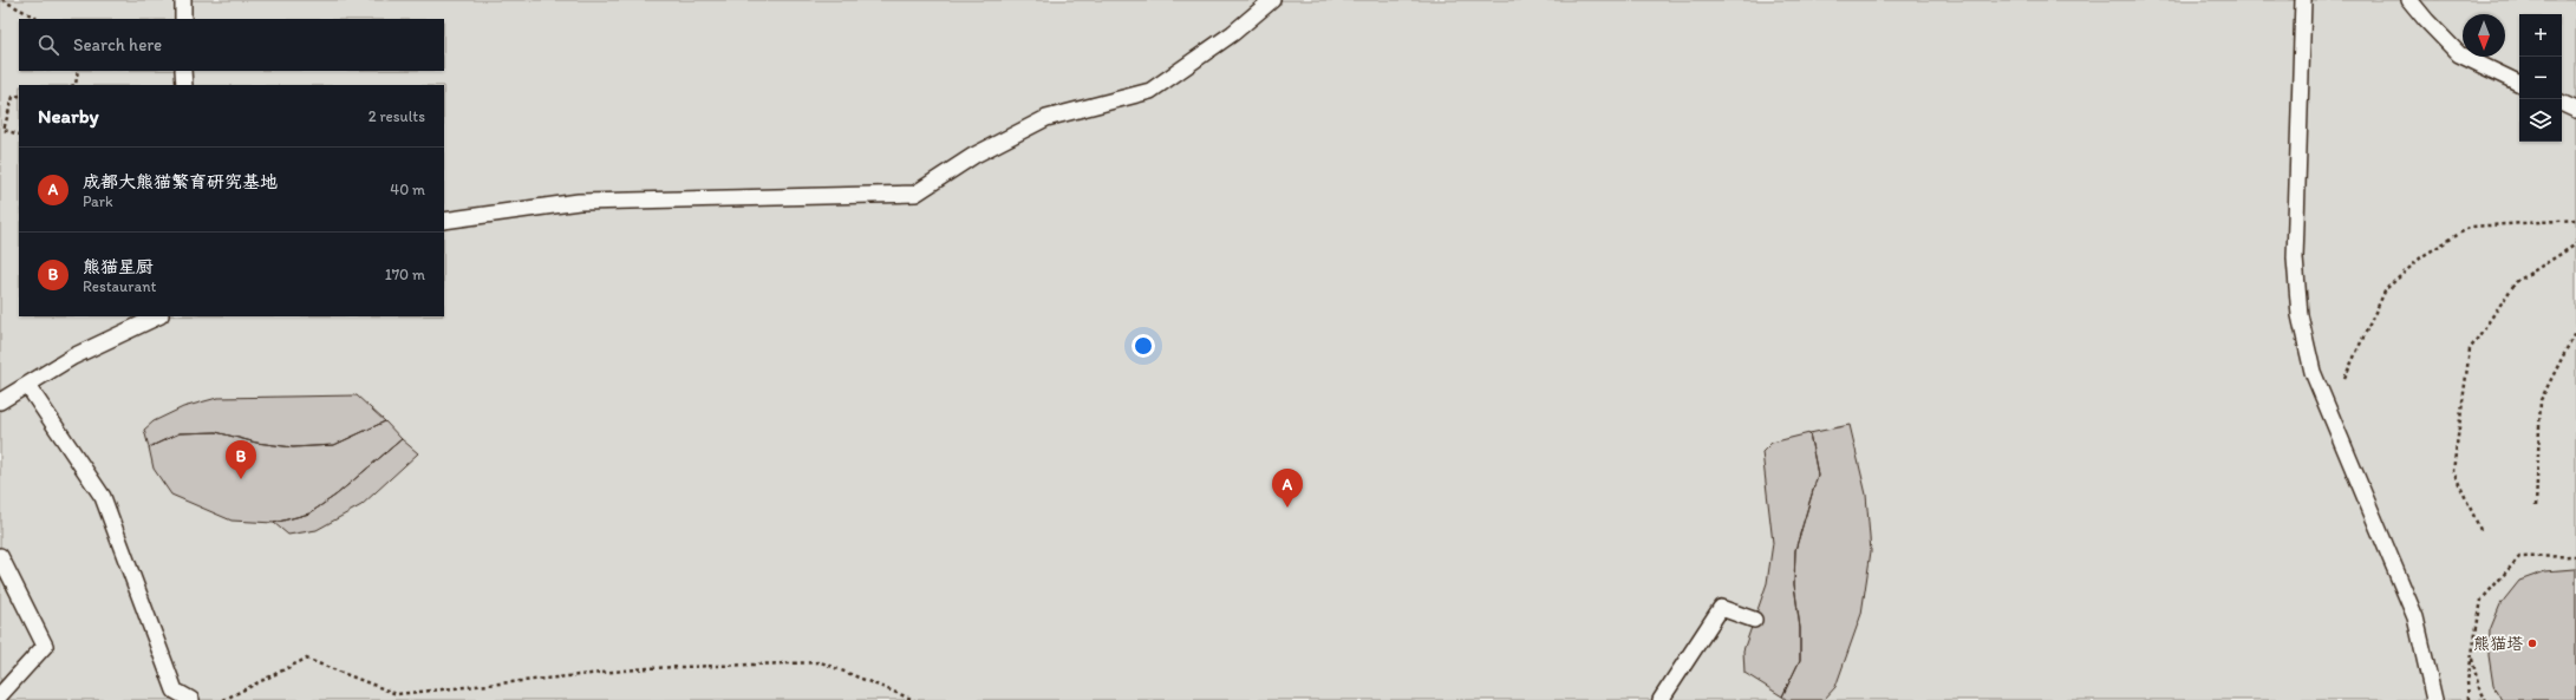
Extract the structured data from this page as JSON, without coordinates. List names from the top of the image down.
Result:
{
  "places": ["熊猫塔"],
  "north": "bottom",
  "page": {
    "map_buttons": ["+", "−"],
    "search": "Search here",
    "heading": ["Nearby", "2 results"],
    "list": [
      {
        "mark": "A",
        "name": "成都大熊猫繁育研究基地",
        "note": "Park",
        "value": "40 m"
      },
      {
        "mark": "B",
        "name": "熊猫星厨",
        "note": "Restaurant",
        "value": "170 m"
      }
    ],
    "pins": ["B", "A"]
  }
}
